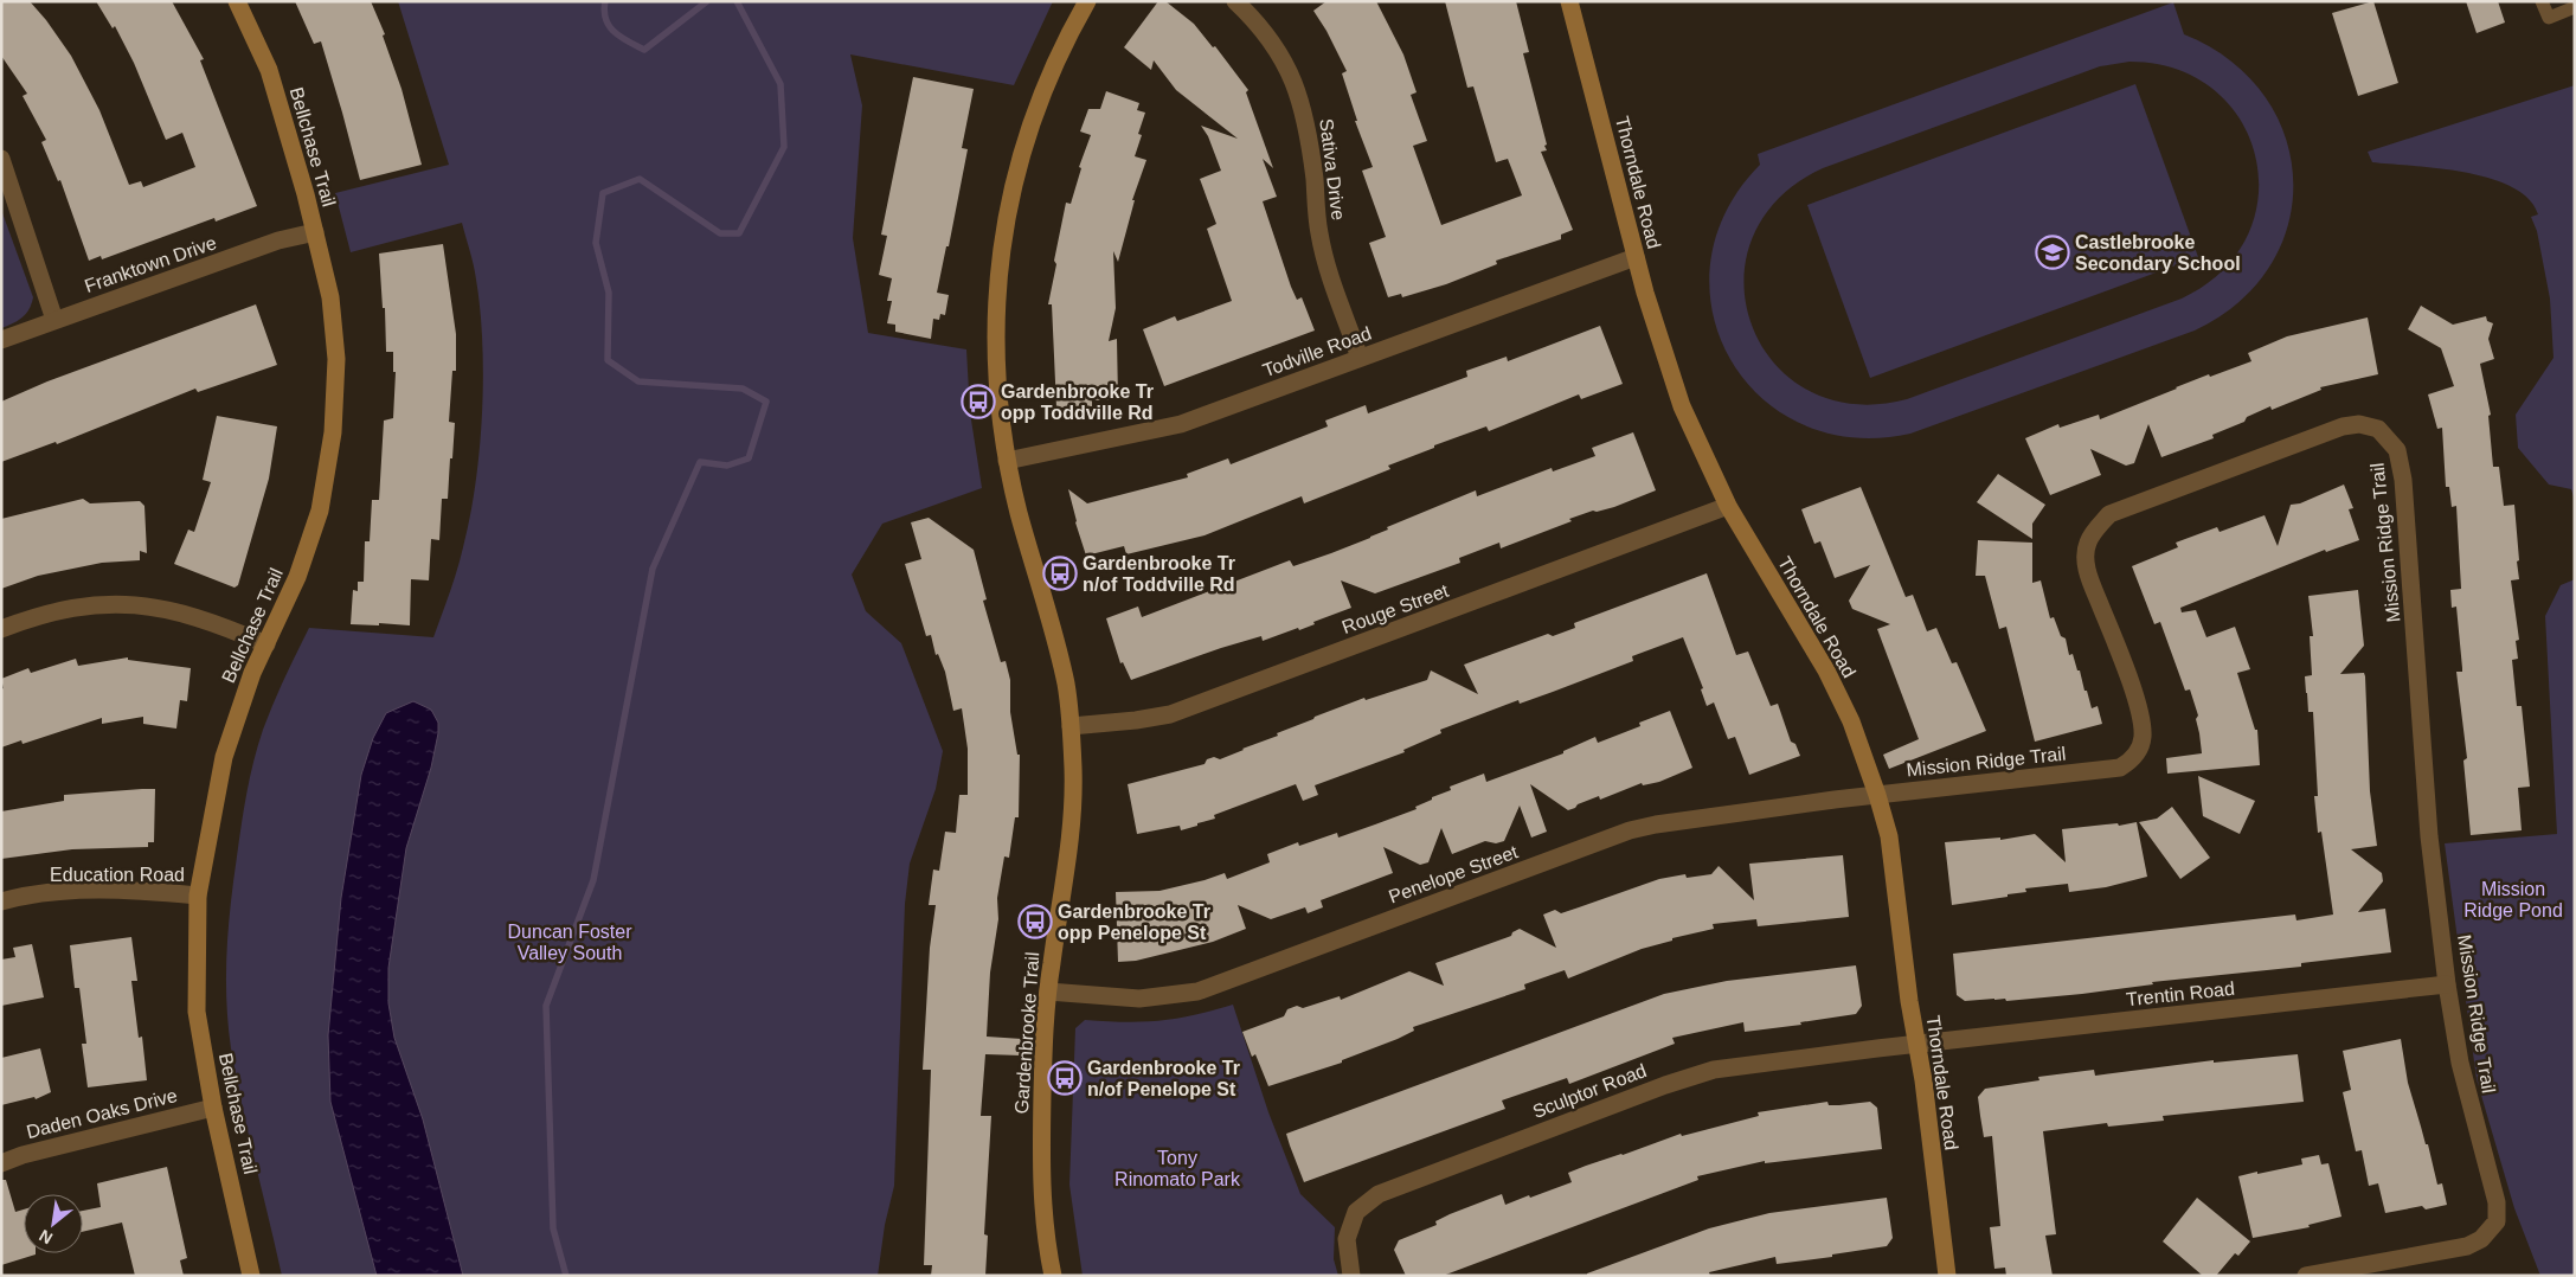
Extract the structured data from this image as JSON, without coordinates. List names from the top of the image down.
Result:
{
  "streets": {
    "street": [
      "Bellchase Trail",
      "Sativa Drive",
      "Thorndale Road",
      "Franktown Drive",
      "Todville Road",
      "Mission Ridge Trail",
      "Rouge Street",
      "Education Road",
      "Penelope Street",
      "Trentin Road",
      "Gardenbrooke Trail",
      "Sculptor Road",
      "Daden Oaks Drive"
    ]
  },
  "crossings": [
    ["Bellchase Trail", "Franktown Drive"],
    ["Bellchase Trail", "Education Road"],
    ["Bellchase Trail", "Daden Oaks Drive"],
    ["Sativa Drive", "Todville Road"],
    ["Thorndale Road", "Todville Road"],
    ["Thorndale Road", "Mission Ridge Trail"],
    ["Thorndale Road", "Rouge Street"],
    ["Thorndale Road", "Penelope Street"],
    ["Thorndale Road", "Trentin Road"],
    ["Thorndale Road", "Sculptor Road"],
    ["Todville Road", "Gardenbrooke Trail"],
    ["Mission Ridge Trail", "Penelope Street"],
    ["Mission Ridge Trail", "Trentin Road"],
    ["Rouge Street", "Gardenbrooke Trail"],
    ["Penelope Street", "Gardenbrooke Trail"],
    ["Trentin Road", "Sculptor Road"]
  ],
  "parks": ["Mission Ridge Pond", "Duncan Foster Valley South", "Tony Rinomato Park"],
  "places": {
    "school or university": ["Castlebrooke Secondary School"],
    "bus stop": [
      "Gardenbrooke Tr opp Toddville Rd",
      "Gardenbrooke Tr n/of Toddville Rd",
      "Gardenbrooke Tr opp Penelope St",
      "Gardenbrooke Tr n/of Penelope St"
    ]
  },
  "north": "bottom left"
}
